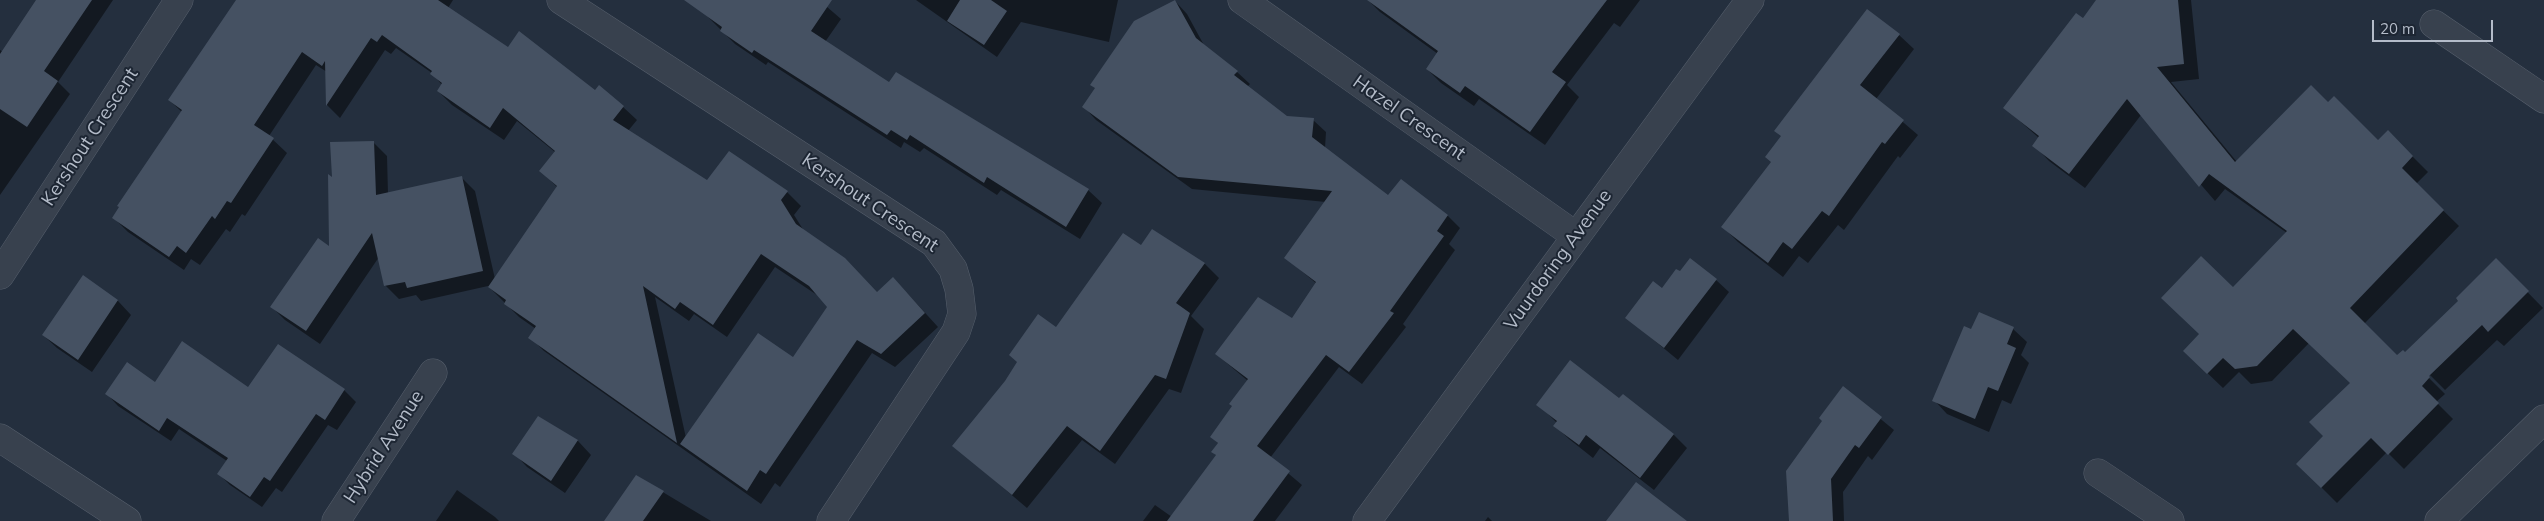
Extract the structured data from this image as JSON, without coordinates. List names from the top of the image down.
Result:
{
  "streets": {
    "street": [
      "Hazel Crescent",
      "Kershout Crescent",
      "Vuurdoring Avenue",
      "Hybrid Avenue"
    ]
  },
  "crossings": [
    ["Hazel Crescent", "Vuurdoring Avenue"]
  ],
  "scale_bar": "20 m"
}
